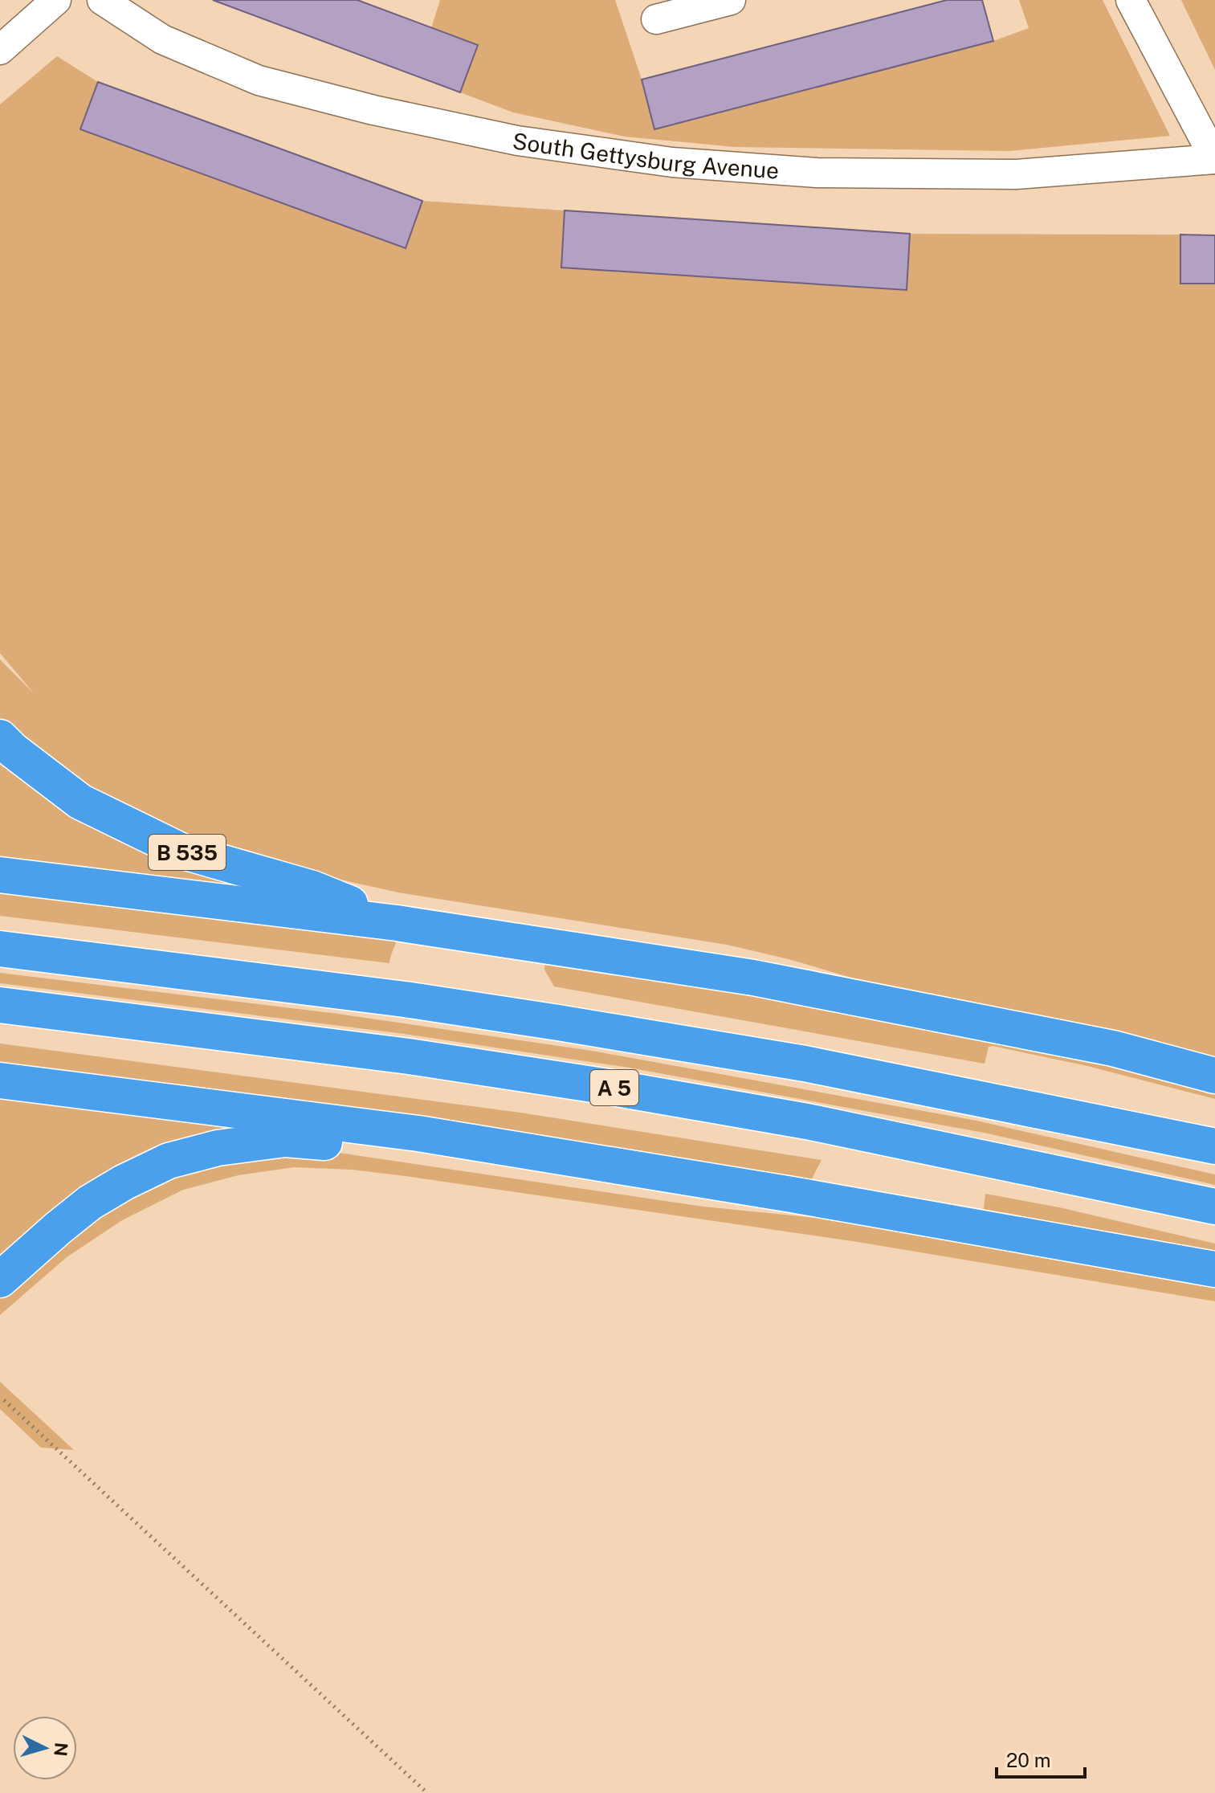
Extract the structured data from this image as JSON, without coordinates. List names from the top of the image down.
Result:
{
  "streets": {
    "highway": ["B 535", "A 5"],
    "street": ["South Gettysburg Avenue"]
  },
  "scale_bar": "20 m",
  "north": "right"
}
